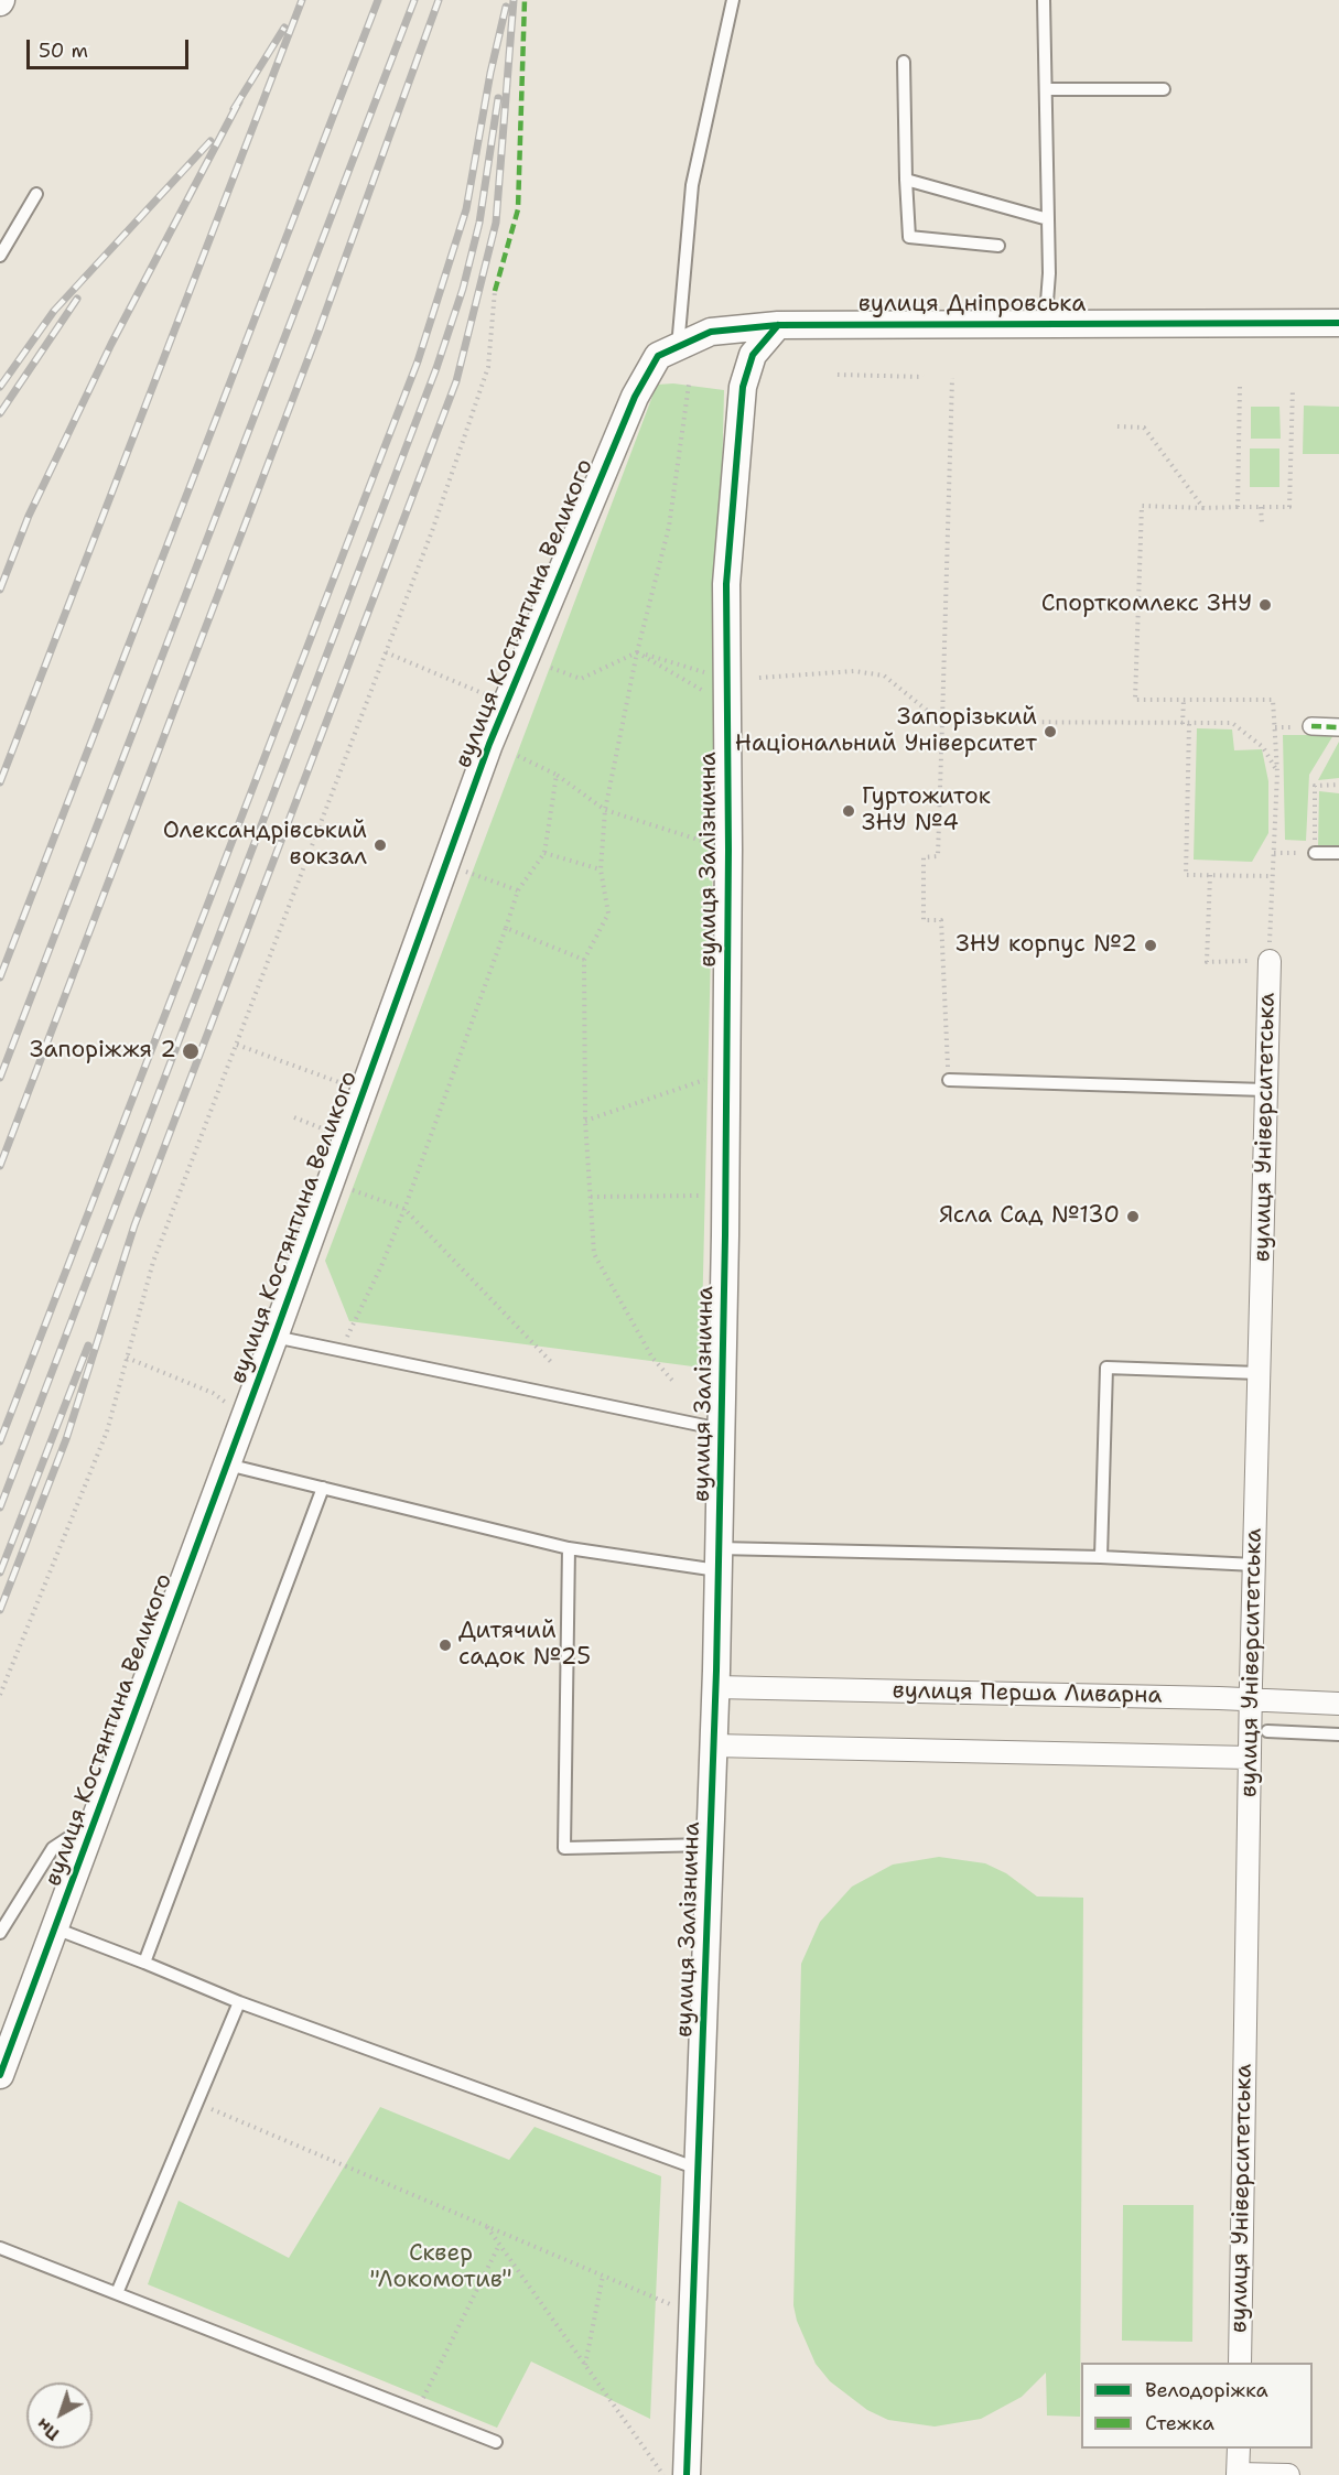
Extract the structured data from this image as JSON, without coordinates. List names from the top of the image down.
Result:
{
  "streets": {
    "street": [
      "вулиця Дніпровська",
      "вулиця Костянтина Великого",
      "вулиця Залізнична",
      "вулиця Університетська",
      "вулиця Перша Ливарна"
    ]
  },
  "crossings": [
    ["вулиця Дніпровська", "вулиця Костянтина Великого"],
    ["вулиця Дніпровська", "вулиця Залізнична"],
    ["вулиця Залізнична", "вулиця Перша Ливарна"],
    ["вулиця Університетська", "вулиця Перша Ливарна"]
  ],
  "parks": ["Сквер \"Локомотив\""],
  "places": [
    "Спорткомлекс ЗНУ",
    "Запорізький Національний Університет",
    "Гуртожиток ЗНУ №4",
    "Олександрівський вокзал",
    "ЗНУ корпус №2",
    "Запоріжжя 2",
    "Ясла Сад №130",
    "Дитячий садок №25"
  ],
  "legend": ["Велодоріжка", "Стежка"],
  "scale_bar": "50 m",
  "north": "bottom left"
}
